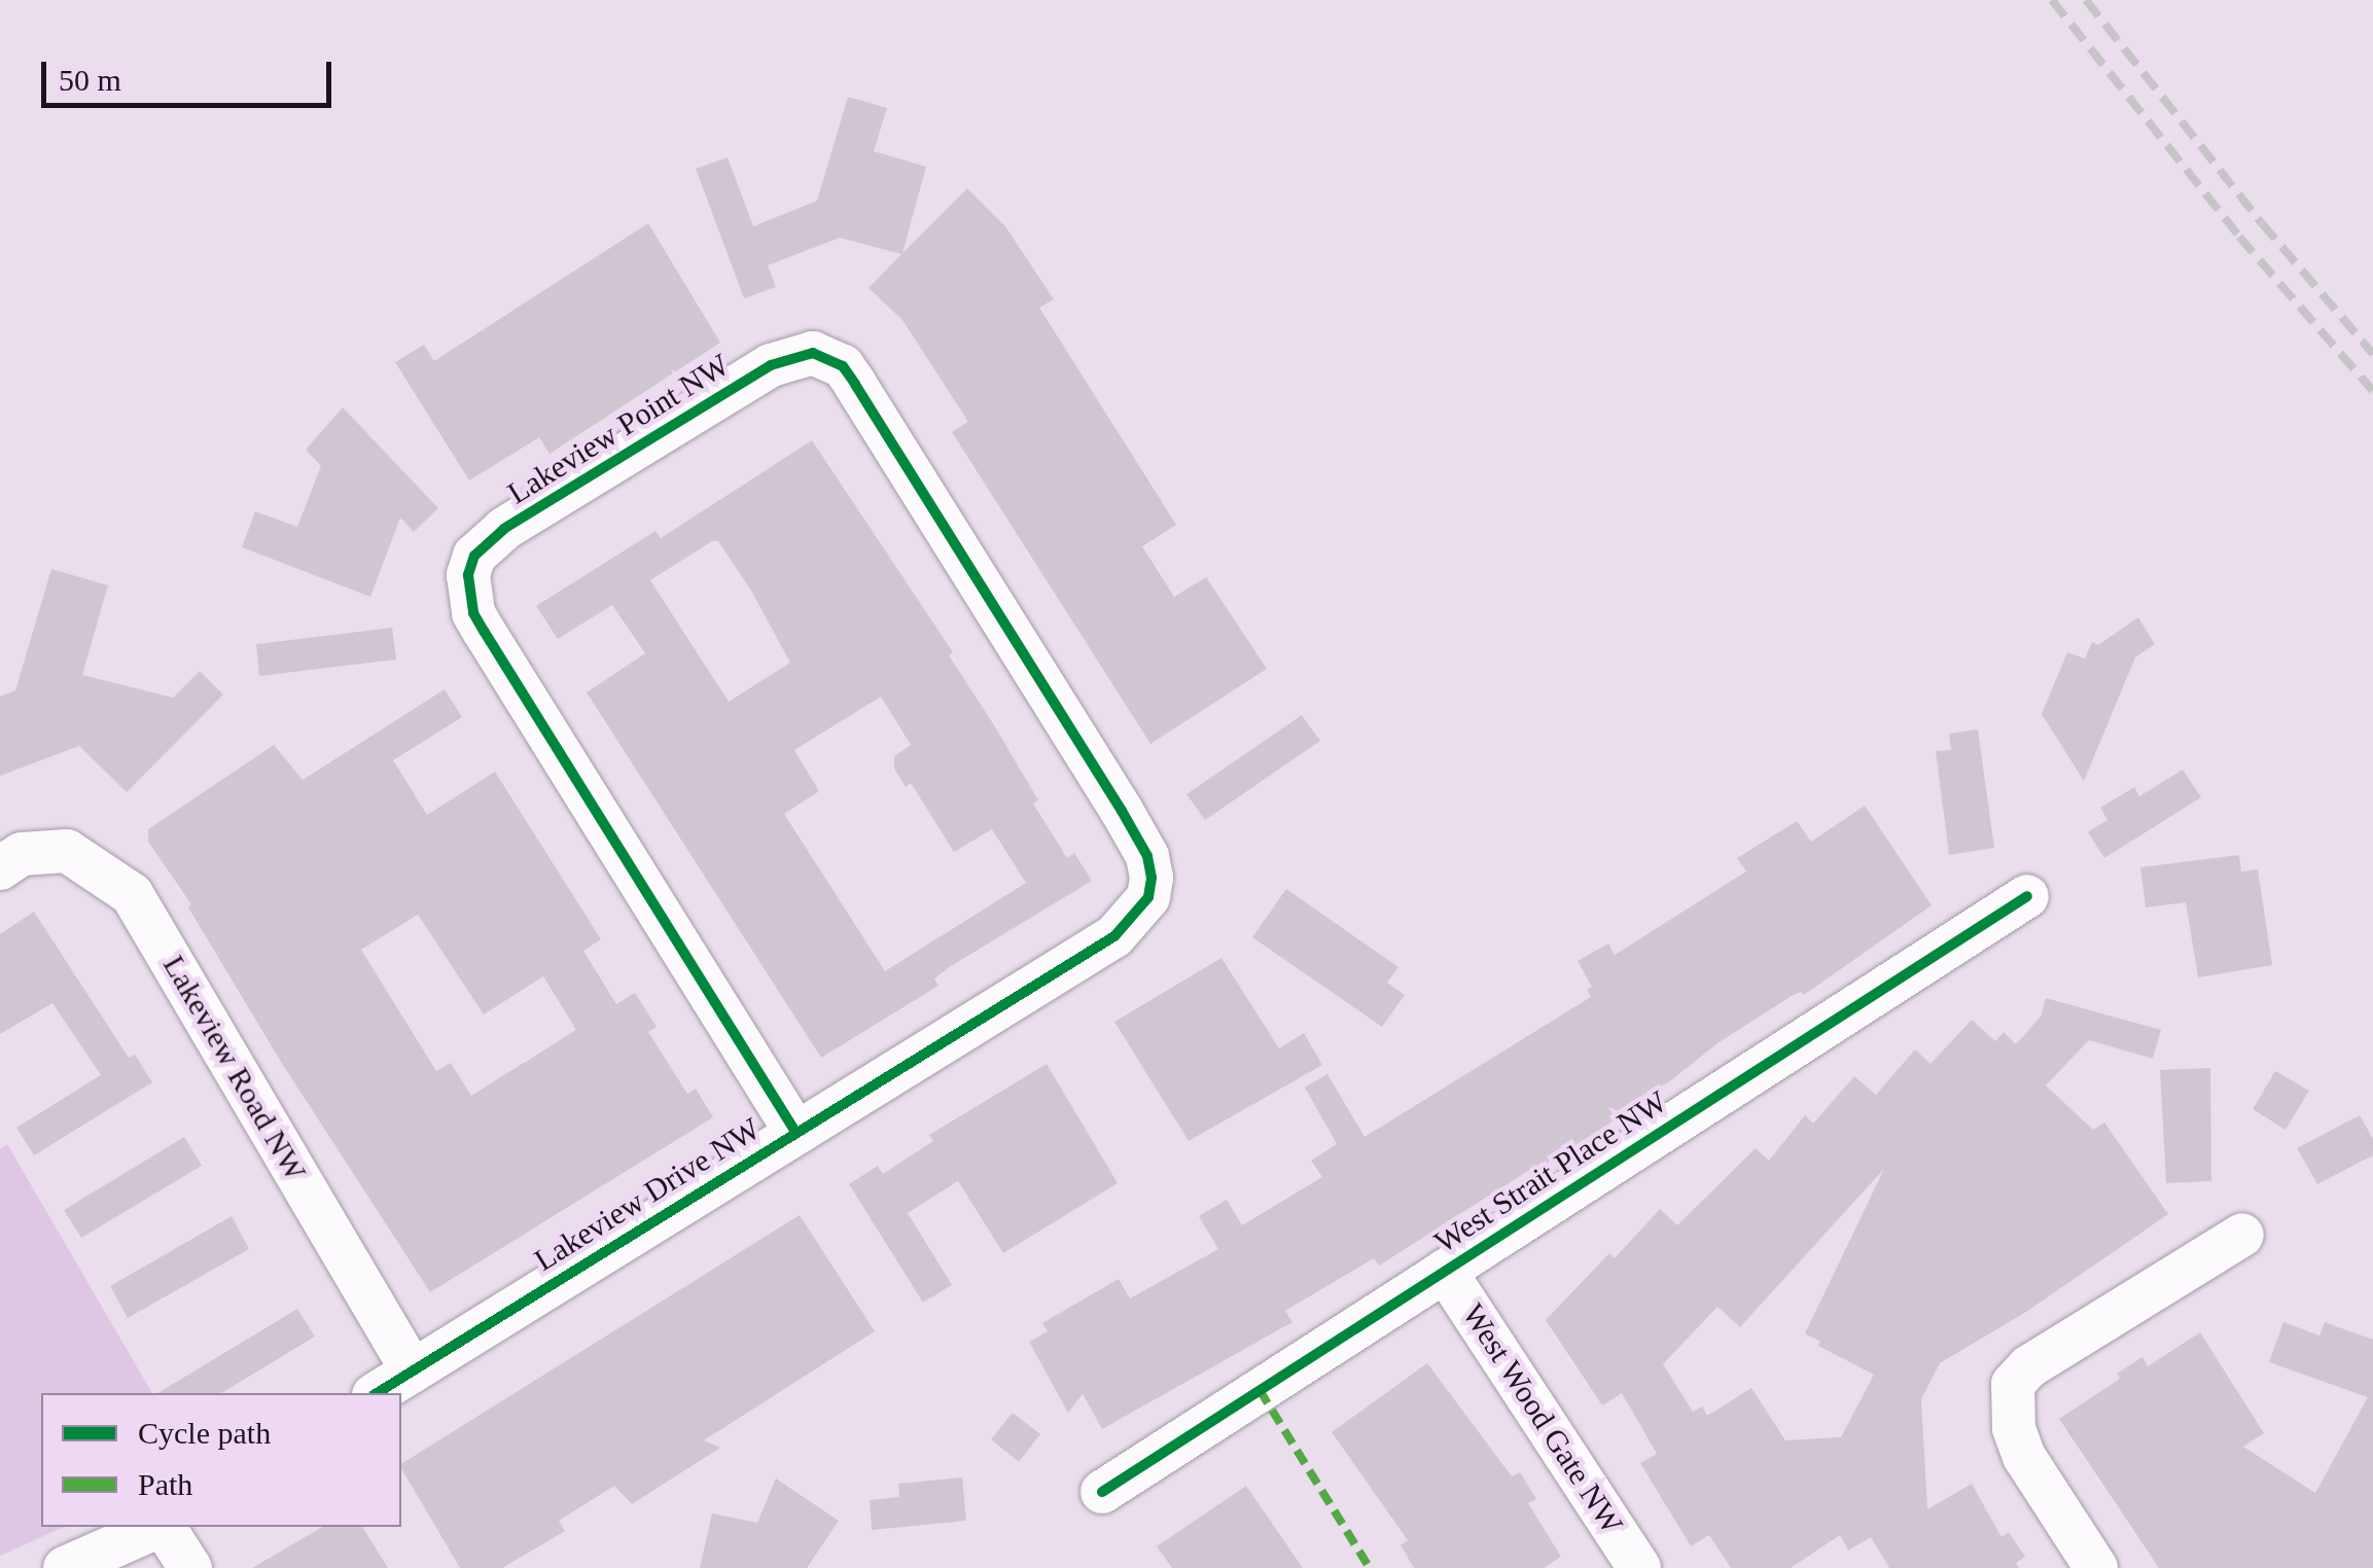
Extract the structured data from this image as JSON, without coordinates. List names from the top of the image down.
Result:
{
  "streets": {
    "street": [
      "Lakeview Point NW",
      "Lakeview Road NW",
      "West Strait Place NW",
      "Lakeview Drive NW",
      "West Wood Gate NW"
    ]
  },
  "crossings": [
    ["Lakeview Point NW", "Lakeview Drive NW"],
    ["Lakeview Road NW", "Lakeview Drive NW"],
    ["West Strait Place NW", "West Wood Gate NW"]
  ],
  "legend": ["Cycle path", "Path"],
  "scale_bar": "50 m"
}
